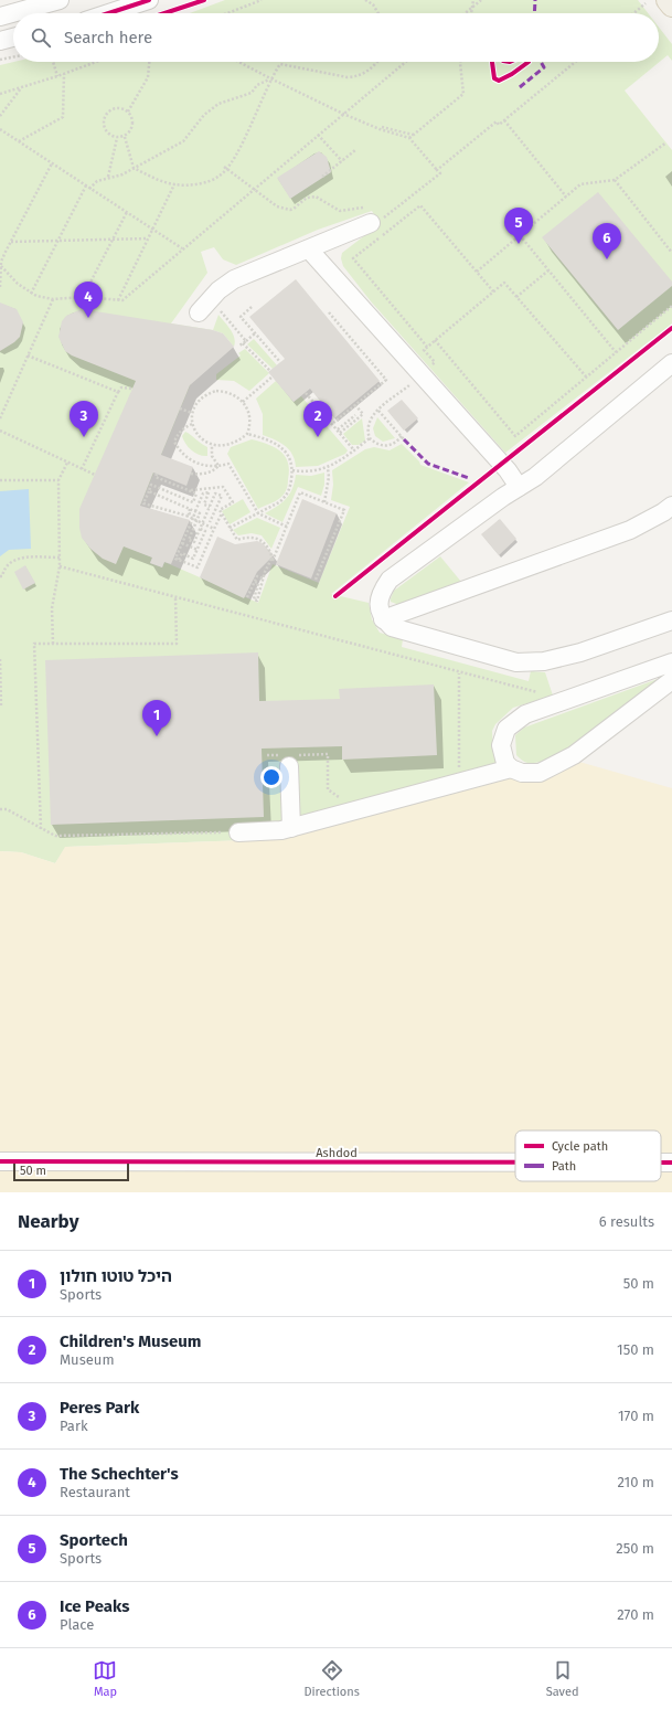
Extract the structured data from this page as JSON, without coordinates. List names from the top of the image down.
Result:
{
  "streets": {
    "street": ["Ashdod"]
  },
  "legend": ["Cycle path", "Path"],
  "scale_bar": "50 m",
  "page": {
    "search": "Search here",
    "pins": [
      "5",
      "6",
      "4",
      "2",
      "3",
      "1"
    ],
    "scale": "50 m",
    "heading": ["Nearby", "6 results"],
    "list": [
      {
        "mark": "1",
        "name": "היכל טוטו חולון",
        "note": "Sports",
        "value": "50 m"
      },
      {
        "mark": "2",
        "name": "Children's Museum",
        "note": "Museum",
        "value": "150 m"
      },
      {
        "mark": "3",
        "name": "Peres Park",
        "note": "Park",
        "value": "170 m"
      },
      {
        "mark": "4",
        "name": "The Schechter's",
        "note": "Restaurant",
        "value": "210 m"
      },
      {
        "mark": "5",
        "name": "Sportech",
        "note": "Sports",
        "value": "250 m"
      },
      {
        "mark": "6",
        "name": "Ice Peaks",
        "note": "Place",
        "value": "270 m"
      }
    ],
    "nav": ["Map", "Directions", "Saved"]
  }
}
